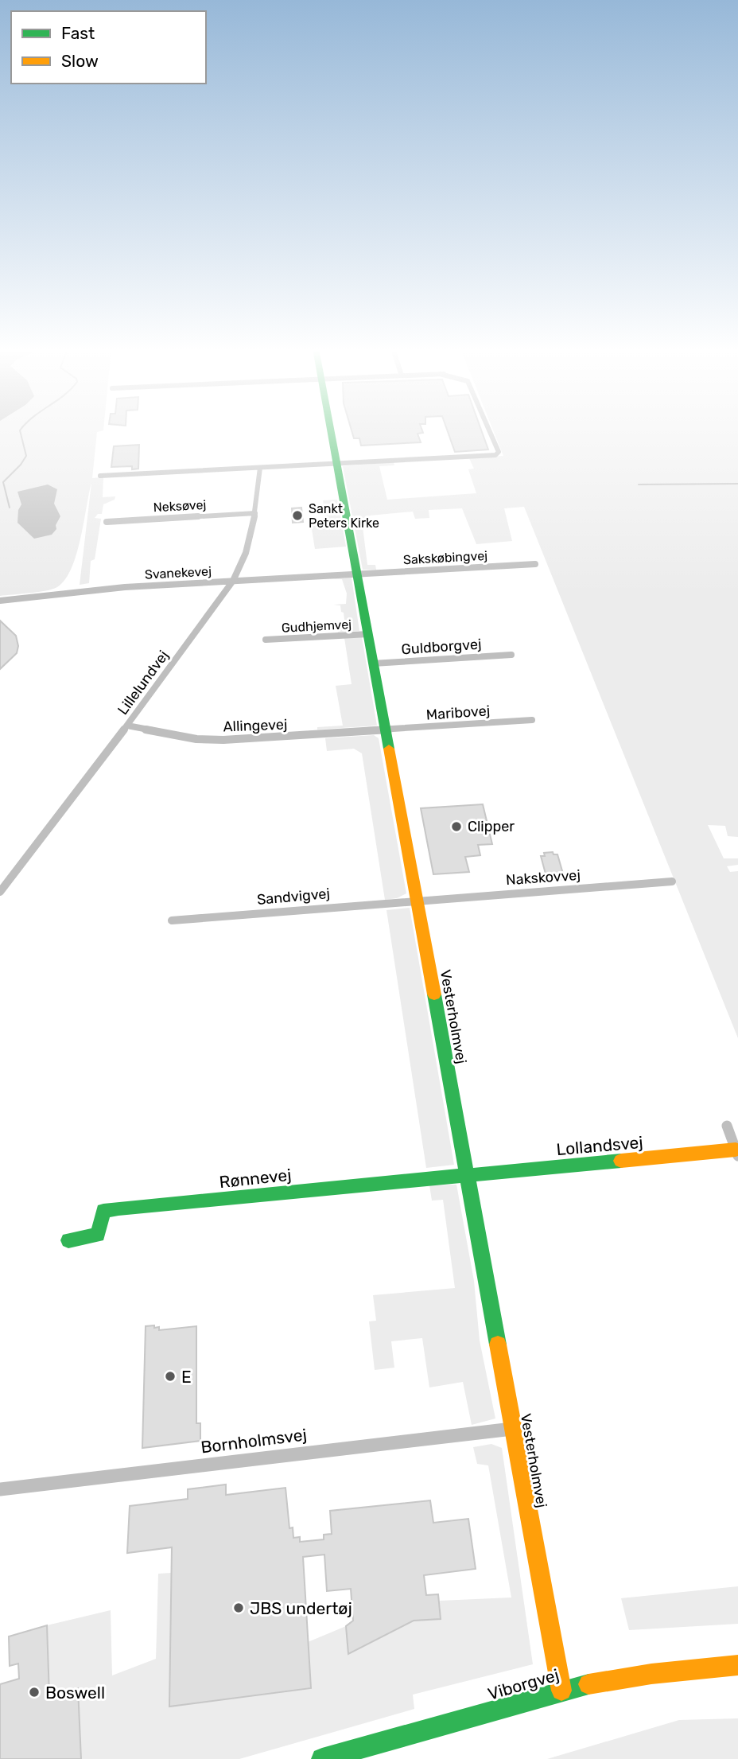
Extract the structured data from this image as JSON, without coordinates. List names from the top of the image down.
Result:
{
  "streets": {
    "street": [
      "Neksøvej",
      "Sakskøbingvej",
      "Svanekevej",
      "Gudhjemvej",
      "Guldborgvej",
      "Lillelundvej",
      "Maribovej",
      "Allingevej",
      "Nakskovvej",
      "Sandvigvej",
      "Vesterholmvej",
      "Lollandsvej",
      "Rønnevej",
      "Bornholmsvej",
      "Viborgvej"
    ]
  },
  "crossings": [
    ["Neksøvej", "Lillelundvej"],
    ["Sakskøbingvej", "Svanekevej"],
    ["Sakskøbingvej", "Vesterholmvej"],
    ["Svanekevej", "Lillelundvej"],
    ["Svanekevej", "Vesterholmvej"],
    ["Gudhjemvej", "Vesterholmvej"],
    ["Guldborgvej", "Vesterholmvej"],
    ["Lillelundvej", "Allingevej"],
    ["Maribovej", "Allingevej"],
    ["Maribovej", "Vesterholmvej"],
    ["Allingevej", "Vesterholmvej"],
    ["Nakskovvej", "Sandvigvej"],
    ["Nakskovvej", "Vesterholmvej"],
    ["Sandvigvej", "Vesterholmvej"],
    ["Vesterholmvej", "Lollandsvej"],
    ["Vesterholmvej", "Rønnevej"],
    ["Vesterholmvej", "Bornholmsvej"],
    ["Vesterholmvej", "Viborgvej"],
    ["Lollandsvej", "Rønnevej"]
  ],
  "places": [
    "Sankt Peters Kirke",
    "Clipper",
    "E",
    "JBS undertøj",
    "Boswell"
  ],
  "legend": ["Fast", "Slow"]
}
